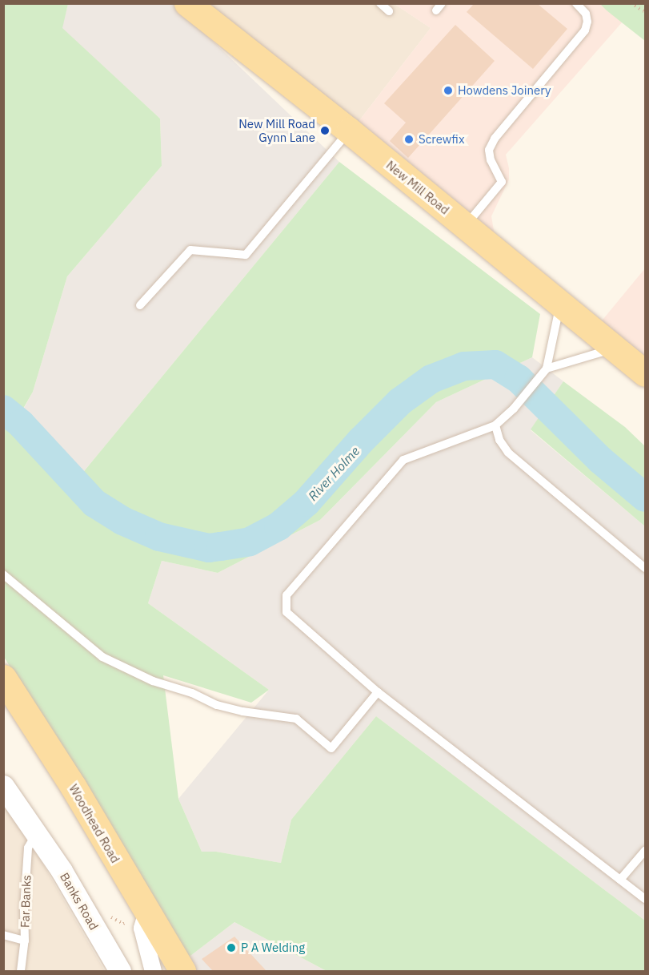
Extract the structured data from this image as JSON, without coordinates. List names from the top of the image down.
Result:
{
  "streets": {
    "main road": ["New Mill Road", "Woodhead Road"],
    "street": ["Banks Road"],
    "lane": ["Far Banks"]
  },
  "crossings": [
    ["Far Banks", "Banks Road"]
  ],
  "water": ["River Holme"],
  "places": [
    "Howdens Joinery",
    "New Mill Road Gynn Lane",
    "Screwfix",
    "P A Welding"
  ]
}
